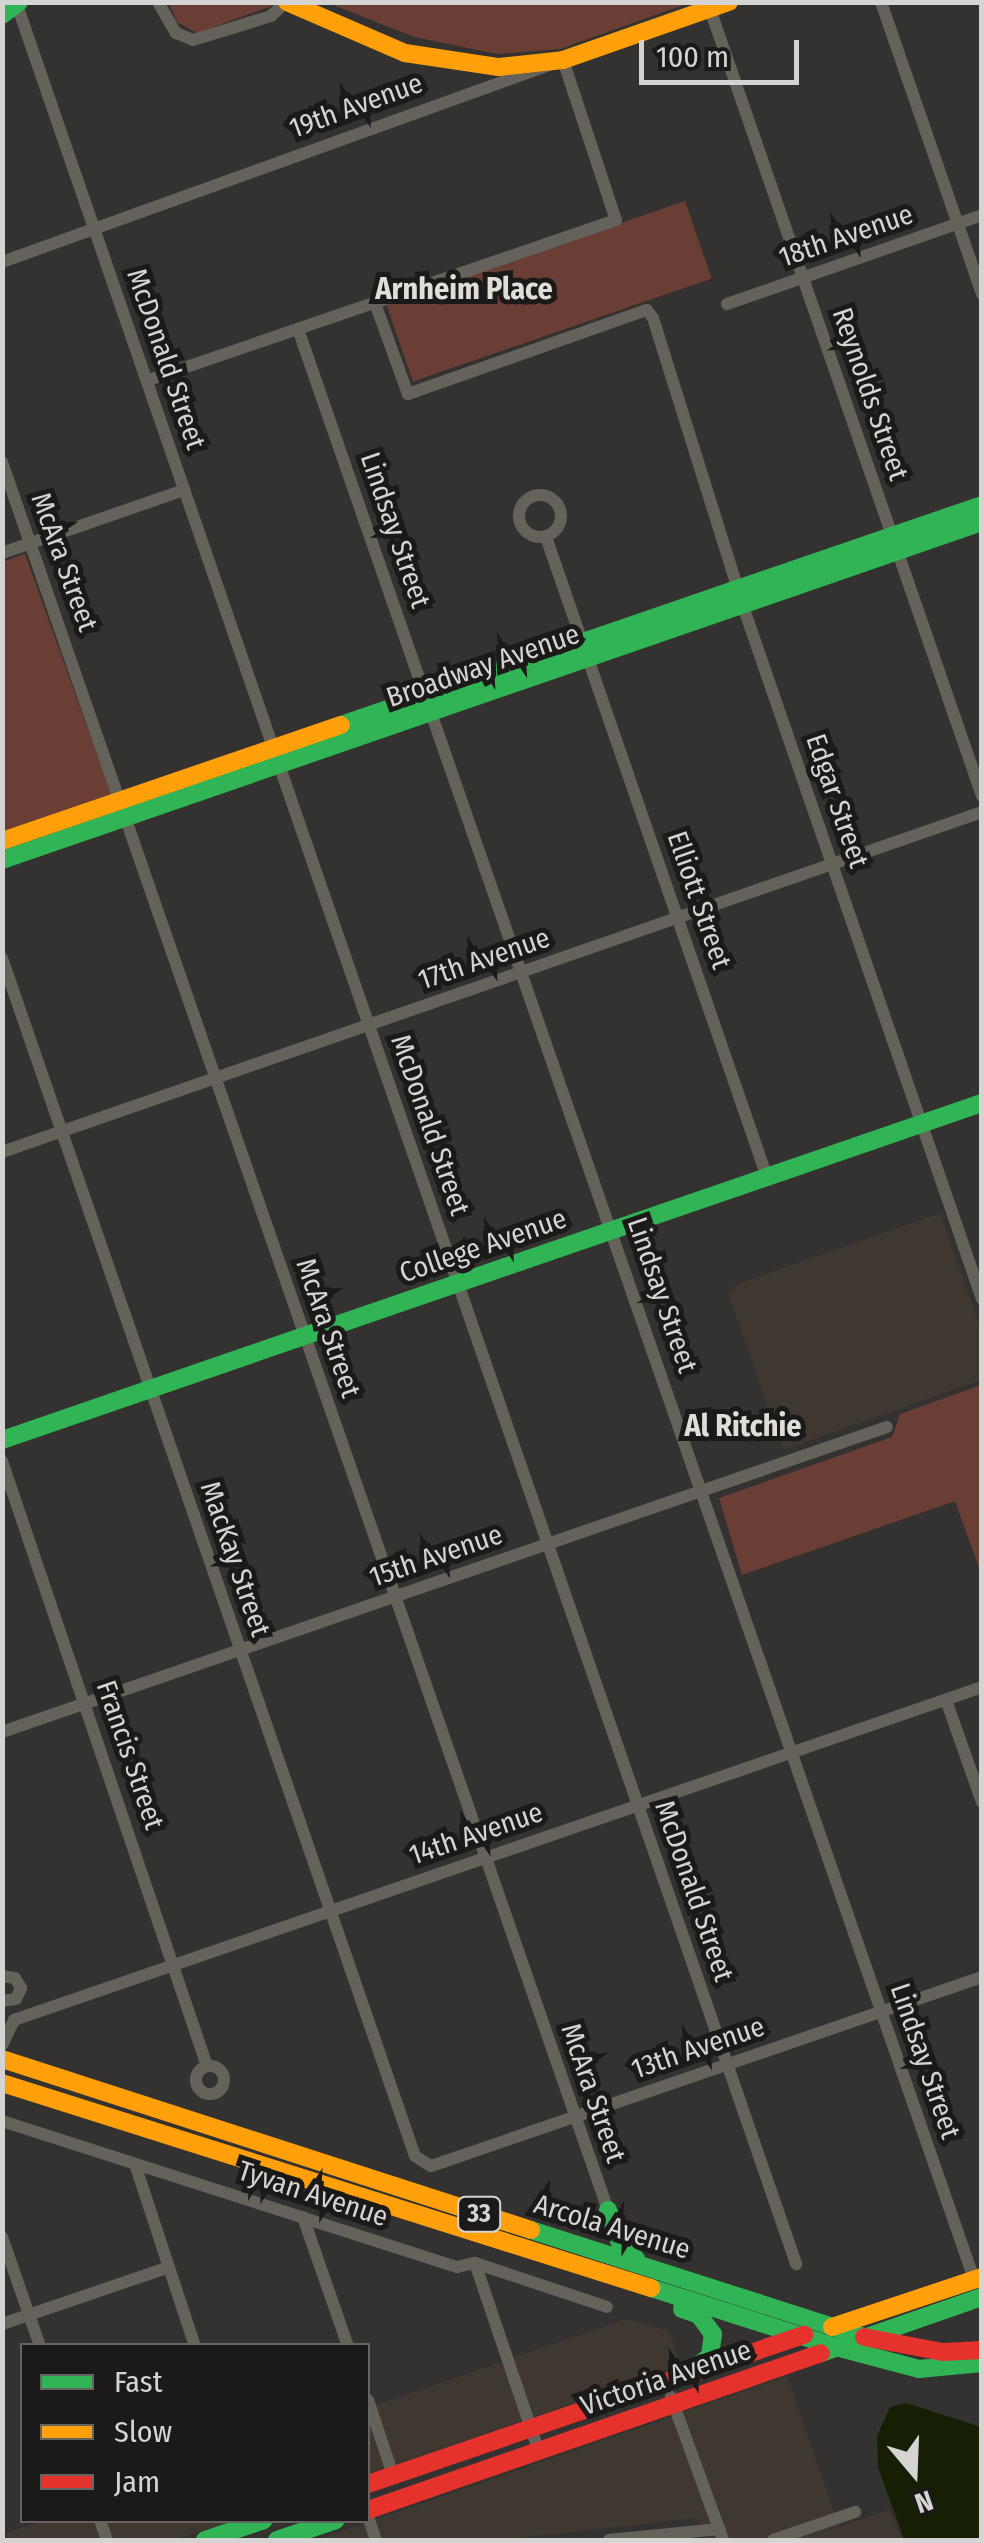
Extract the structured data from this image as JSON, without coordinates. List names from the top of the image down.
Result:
{
  "streets": {
    "main road": [
      "19th Avenue",
      "Broadway Avenue",
      "College Avenue",
      "33",
      "Arcola Avenue",
      "Victoria Avenue"
    ],
    "street": [
      "18th Avenue",
      "McDonald Street",
      "Reynolds Street",
      "Lindsay Street",
      "McAra Street",
      "Edgar Street",
      "Elliott Street",
      "17th Avenue",
      "15th Avenue",
      "MacKay Street",
      "Francis Street",
      "14th Avenue",
      "13th Avenue",
      "Tyvan Avenue"
    ]
  },
  "crossings": [
    ["19th Avenue", "McDonald Street"],
    ["19th Avenue", "Reynolds Street"],
    ["18th Avenue", "Reynolds Street"],
    ["McDonald Street", "Broadway Avenue"],
    ["McDonald Street", "17th Avenue"],
    ["McDonald Street", "College Avenue"],
    ["McDonald Street", "15th Avenue"],
    ["McDonald Street", "14th Avenue"],
    ["McDonald Street", "13th Avenue"],
    ["Reynolds Street", "Broadway Avenue"],
    ["Lindsay Street", "Broadway Avenue"],
    ["Lindsay Street", "17th Avenue"],
    ["Lindsay Street", "College Avenue"],
    ["Lindsay Street", "15th Avenue"],
    ["Lindsay Street", "14th Avenue"],
    ["Lindsay Street", "13th Avenue"],
    ["Lindsay Street", "Victoria Avenue"],
    ["McAra Street", "Broadway Avenue"],
    ["McAra Street", "17th Avenue"],
    ["McAra Street", "College Avenue"],
    ["McAra Street", "15th Avenue"],
    ["McAra Street", "14th Avenue"],
    ["McAra Street", "13th Avenue"],
    ["Broadway Avenue", "Edgar Street"],
    ["Broadway Avenue", "Elliott Street"],
    ["Edgar Street", "17th Avenue"],
    ["Edgar Street", "College Avenue"],
    ["Elliott Street", "17th Avenue"],
    ["Elliott Street", "College Avenue"],
    ["17th Avenue", "MacKay Street"],
    ["College Avenue", "MacKay Street"],
    ["15th Avenue", "MacKay Street"],
    ["15th Avenue", "Francis Street"],
    ["MacKay Street", "14th Avenue"],
    ["MacKay Street", "13th Avenue"],
    ["Francis Street", "14th Avenue"],
    ["Arcola Avenue", "Victoria Avenue"]
  ],
  "districts": ["Arnheim Place", "Al Ritchie"],
  "legend": ["Fast", "Slow", "Jam"],
  "scale_bar": "100 m",
  "north": "bottom"
}
